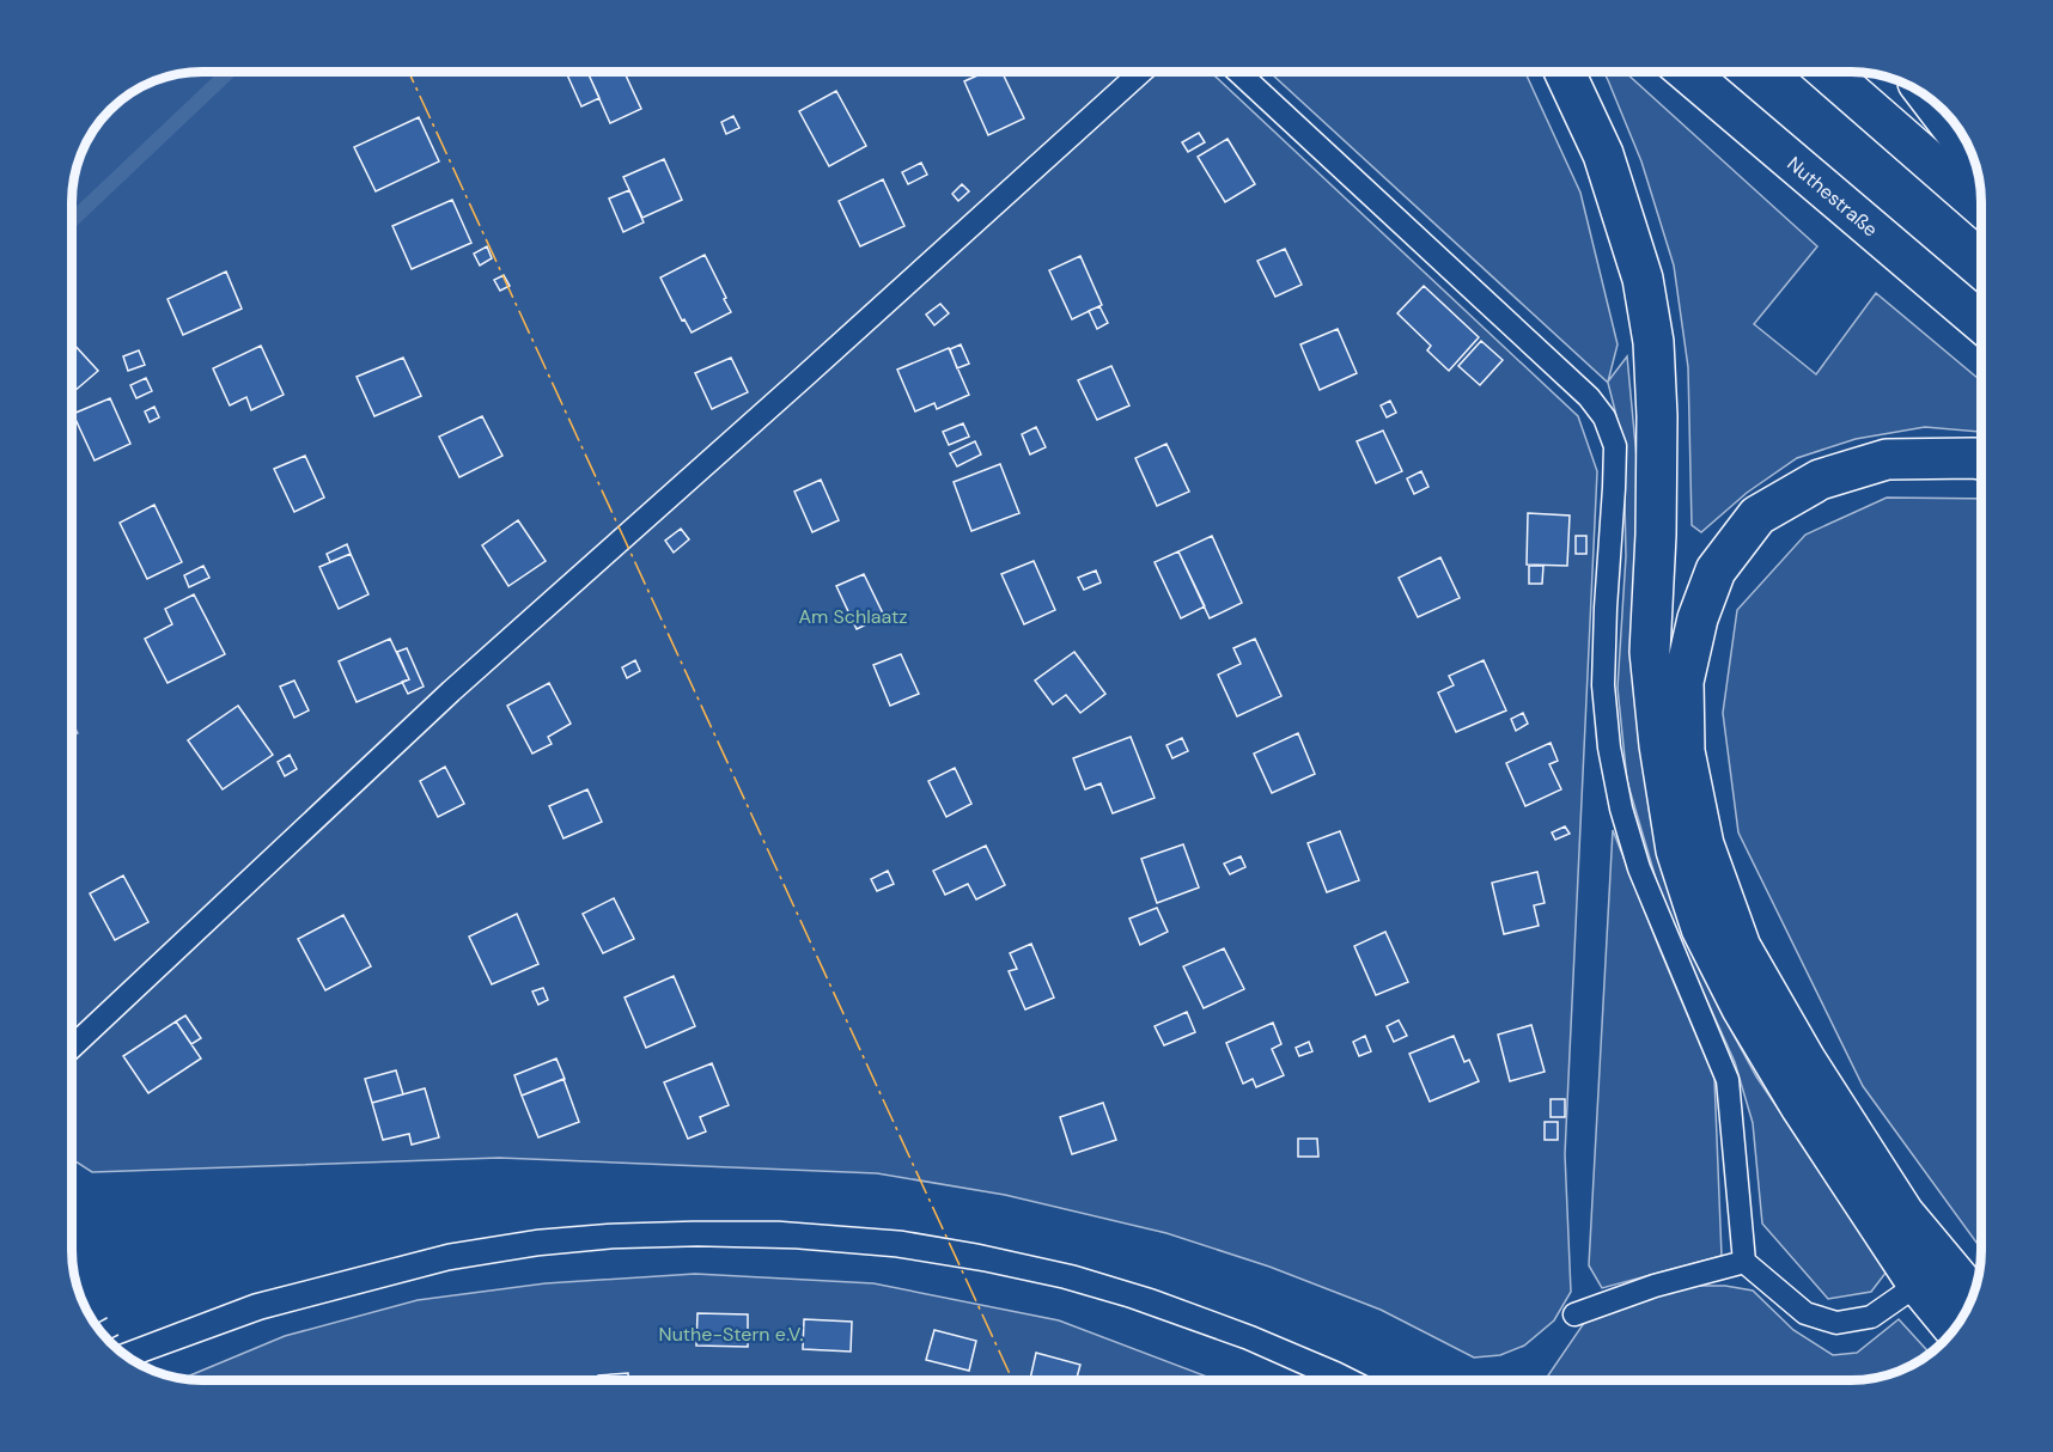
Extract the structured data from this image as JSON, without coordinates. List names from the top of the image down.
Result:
{
  "streets": {
    "highway": ["Nuthestraße"]
  },
  "parks": ["Am Schlaatz", "Nuthe-Stern e.V."]
}
